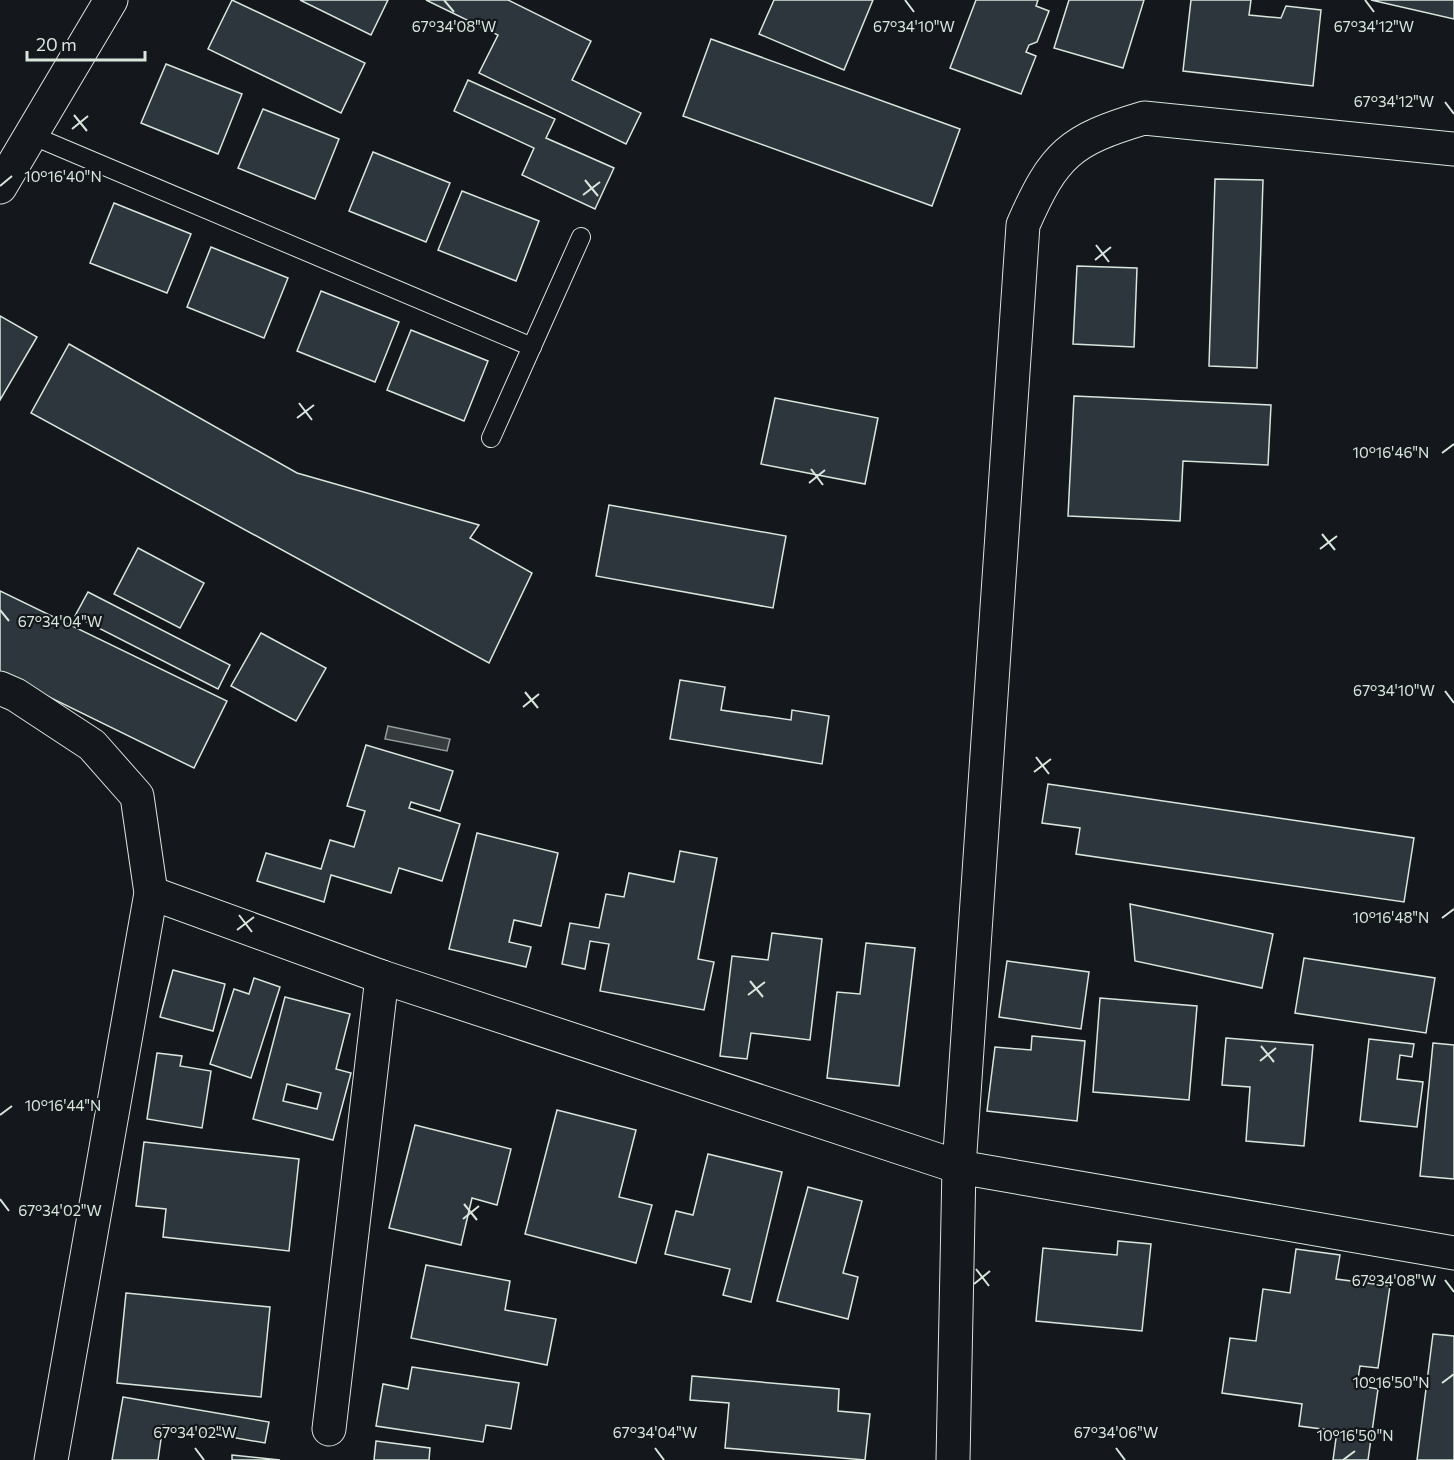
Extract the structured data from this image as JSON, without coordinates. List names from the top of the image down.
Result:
{
  "scale_bar": "20 m",
  "coordinates": [
    "67°34'08\"W",
    "67°34'10\"W",
    "67°34'12\"W",
    "10°16'40\"N",
    "10°16'46\"N",
    "67°34'04\"W",
    "10°16'48\"N",
    "10°16'44\"N",
    "67°34'02\"W",
    "10°16'50\"N",
    "67°34'06\"W"
  ]
}
